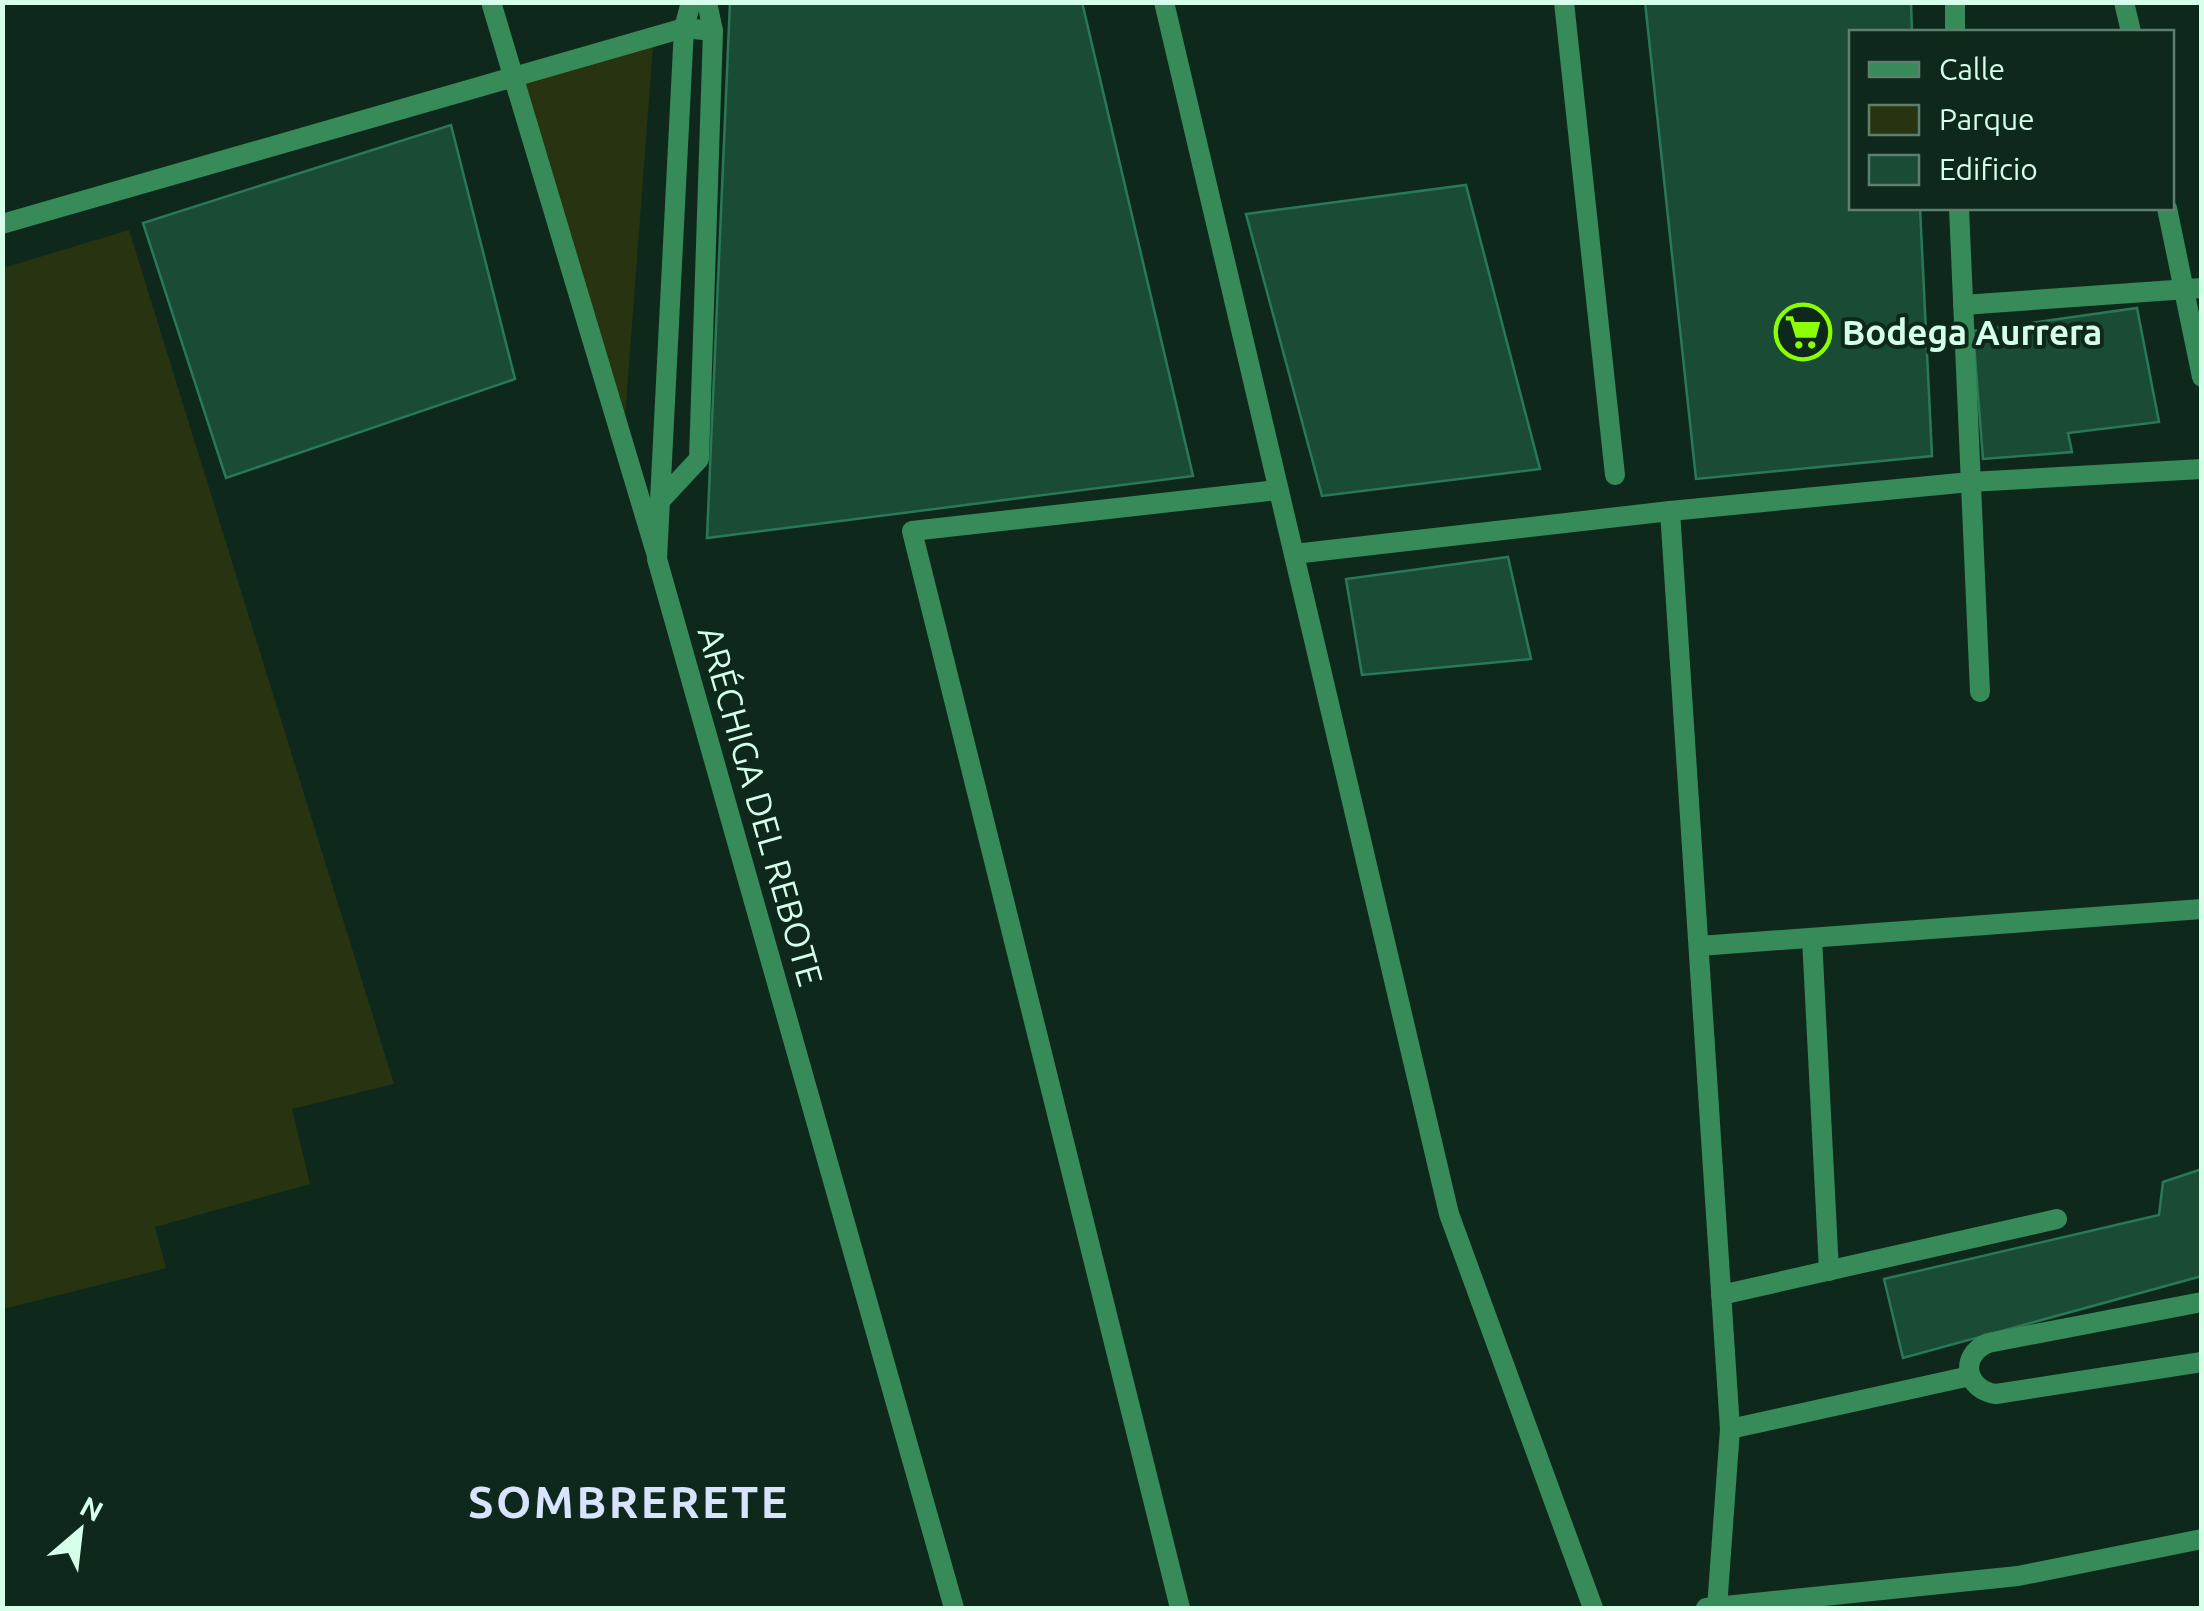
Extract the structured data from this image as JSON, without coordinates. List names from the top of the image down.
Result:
{
  "streets": {
    "street": ["ARÉCHIGA DEL REBOTE"]
  },
  "districts": ["SOMBRERETE"],
  "places": {
    "supermarket": ["Bodega Aurrera"]
  },
  "legend": ["Calle", "Parque", "Edificio"],
  "north": "top right"
}
